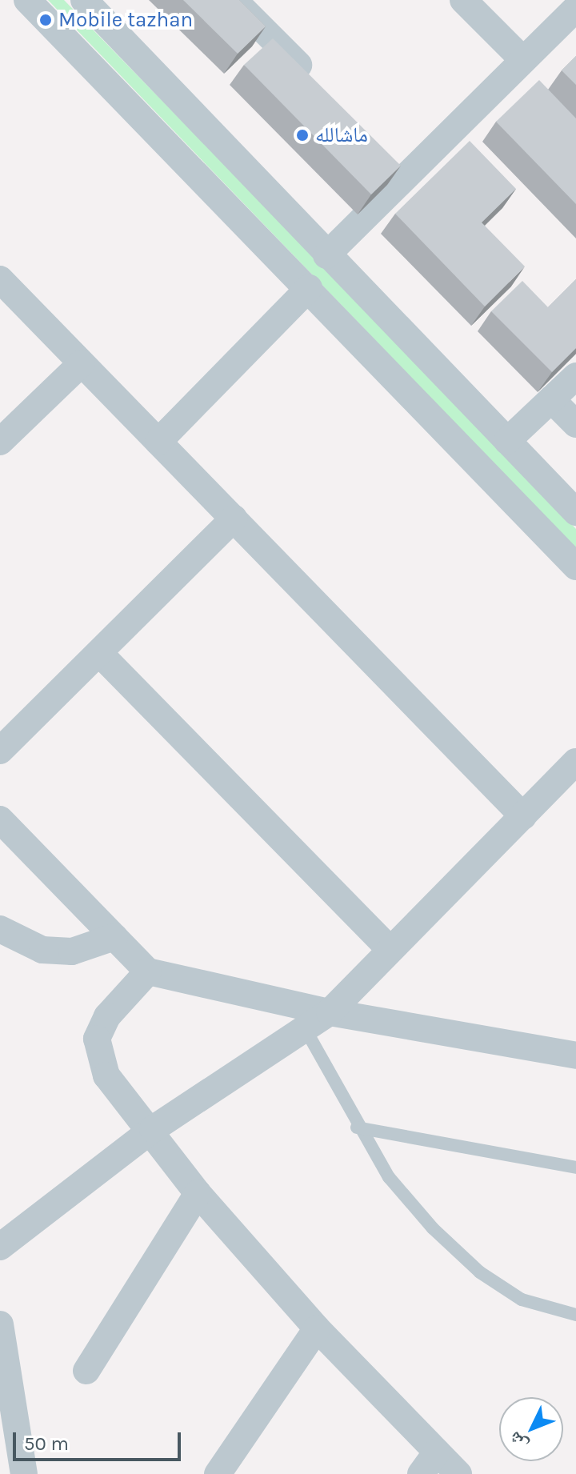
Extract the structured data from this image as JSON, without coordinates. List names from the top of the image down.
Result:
{
  "places": ["Mobile tazhan", "ماشالله"],
  "scale_bar": "50 m",
  "north": "bottom left"
}
